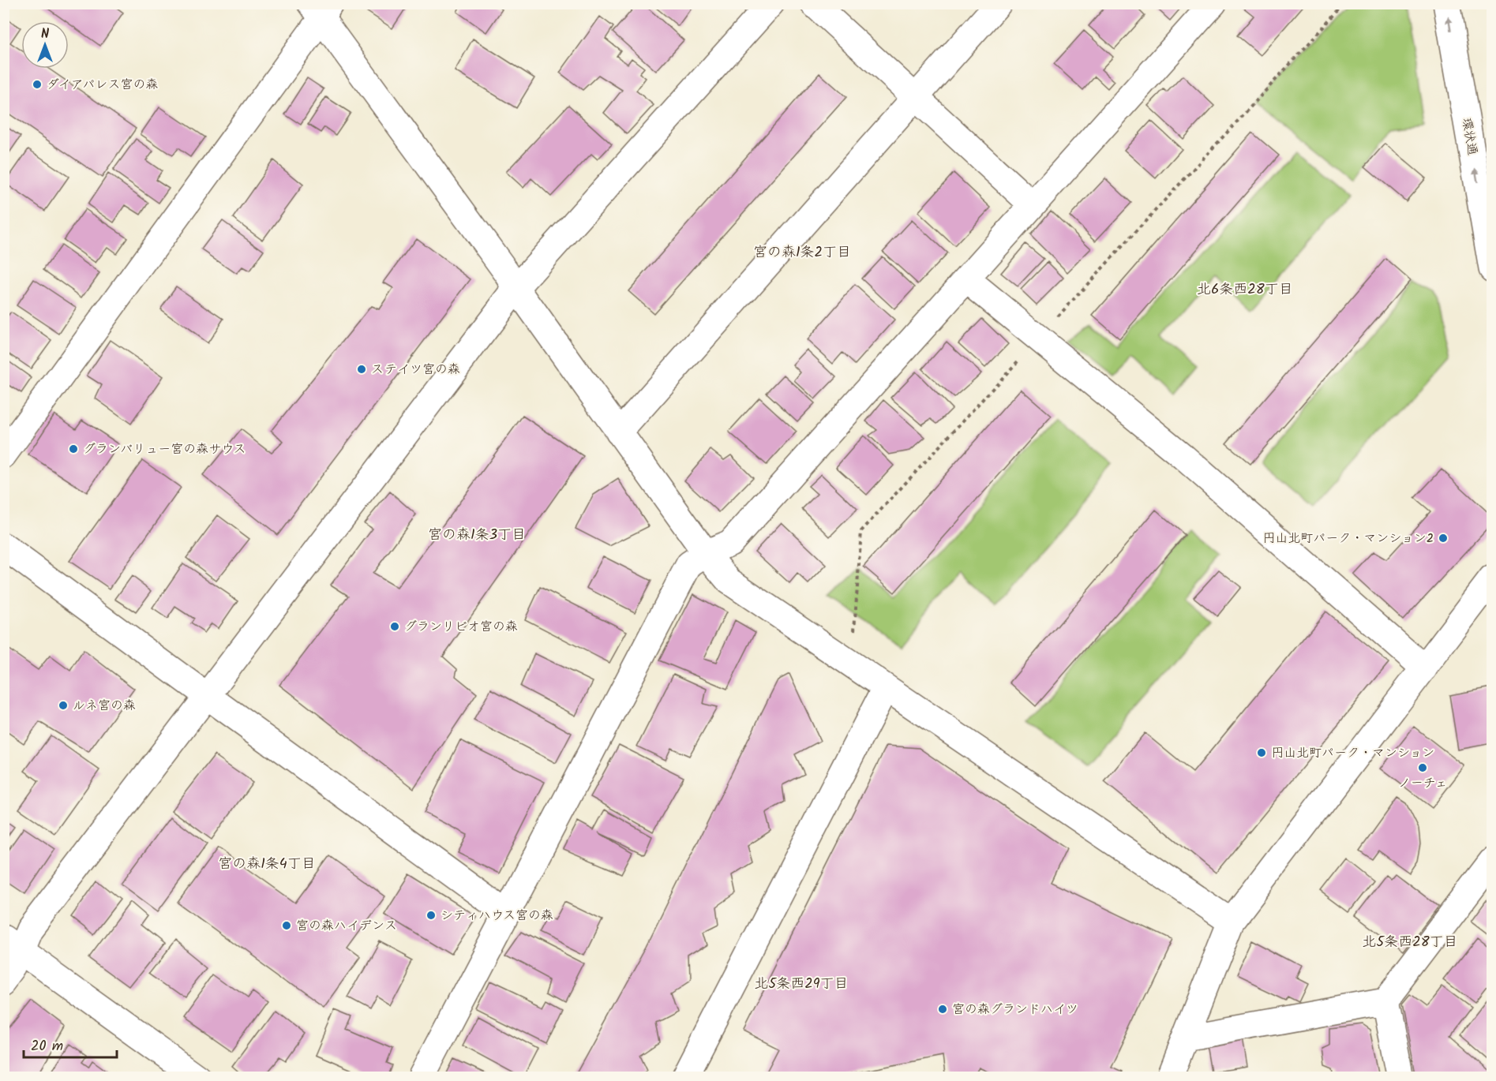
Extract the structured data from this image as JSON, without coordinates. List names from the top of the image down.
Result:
{
  "streets": {
    "street": ["環状通"]
  },
  "one_way": ["環状通"],
  "districts": [
    "宮の森1条2丁目",
    "北6条西28丁目",
    "宮の森1条3丁目",
    "宮の森1条4丁目",
    "北5条西28丁目",
    "北5条西29丁目"
  ],
  "places": [
    "ダイアパレス宮の森",
    "ステイツ宮の森",
    "グランバリュー宮の森サウス",
    "円山北町パーク・マンション2",
    "グランリビオ宮の森",
    "ルネ宮の森",
    "円山北町パーク・マンション",
    "ノーチェ",
    "シティハウス宮の森",
    "宮の森ハイデンス",
    "宮の森グランドハイツ"
  ],
  "scale_bar": "20 m",
  "north": "top"
}
